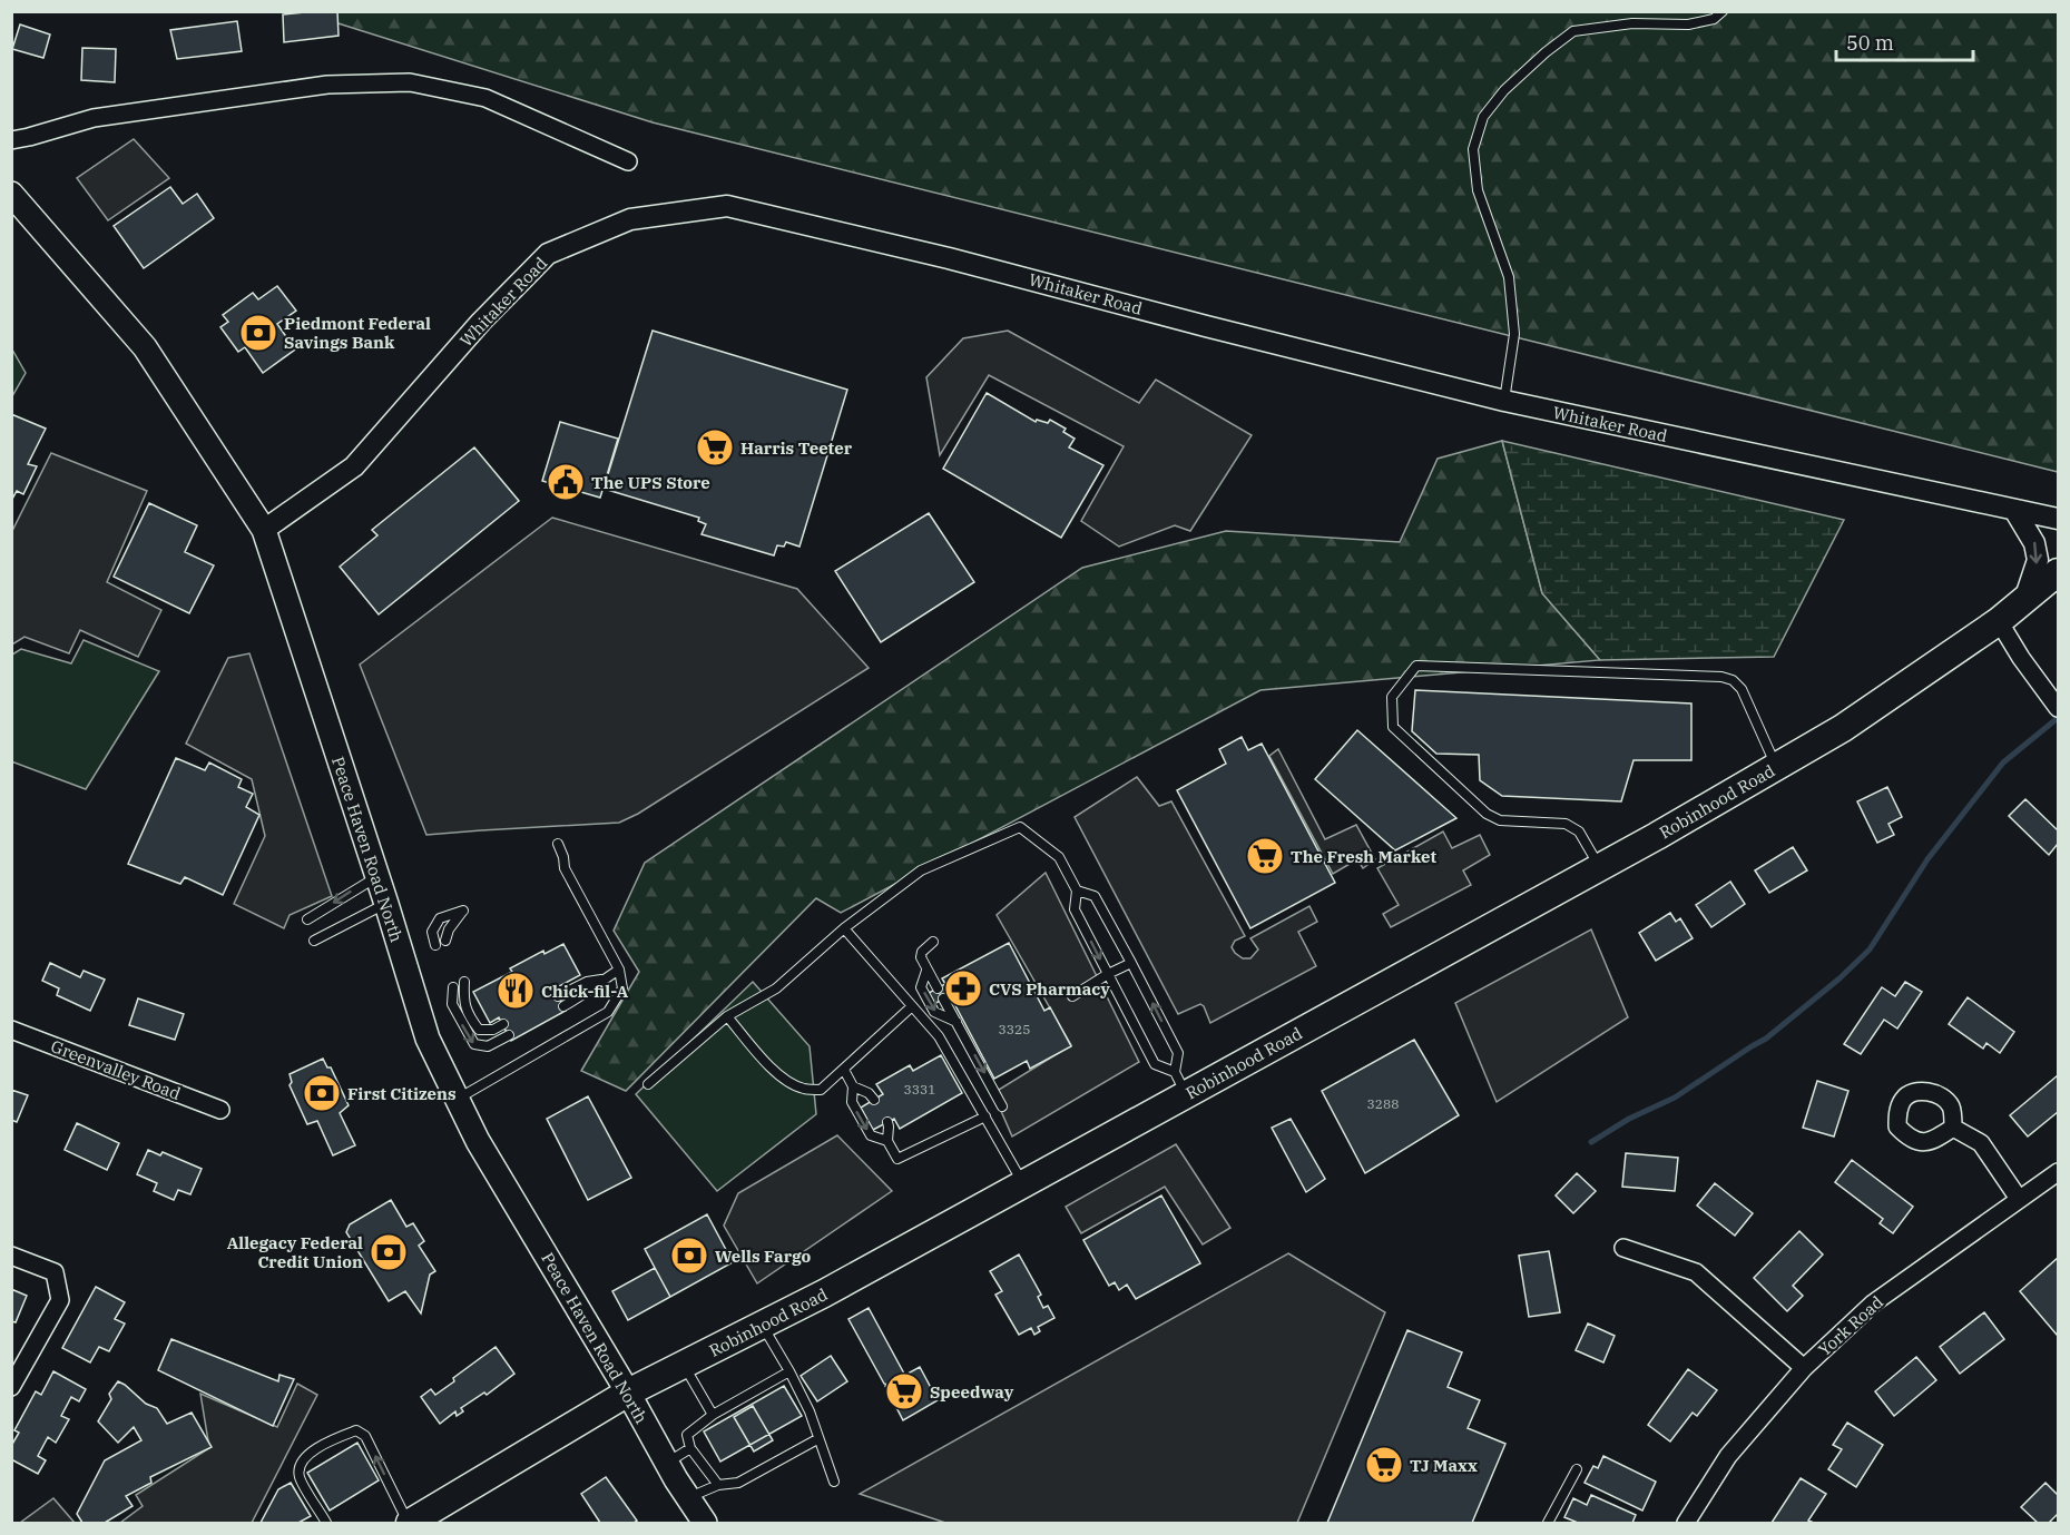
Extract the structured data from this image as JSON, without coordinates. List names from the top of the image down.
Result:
{
  "streets": {
    "main road": ["Robinhood Road", "Peace Haven Road North"],
    "street": ["Whitaker Road", "Greenvalley Road", "York Road"]
  },
  "crossings": [
    ["Whitaker Road", "Peace Haven Road North"],
    ["Robinhood Road", "Peace Haven Road North"]
  ],
  "places": {
    "bank": [
      "Piedmont Federal Savings Bank",
      "First Citizens",
      "Allegacy Federal Credit Union",
      "Wells Fargo"
    ],
    "supermarket": [
      "Harris Teeter",
      "The Fresh Market",
      "Speedway",
      "TJ Maxx"
    ],
    "public building": ["The UPS Store"],
    "pharmacy": ["CVS Pharmacy"],
    "restaurant": ["Chick-fil-A"]
  },
  "house_numbers": ["3325", "3331", "3288"],
  "scale_bar": "50 m"
}
